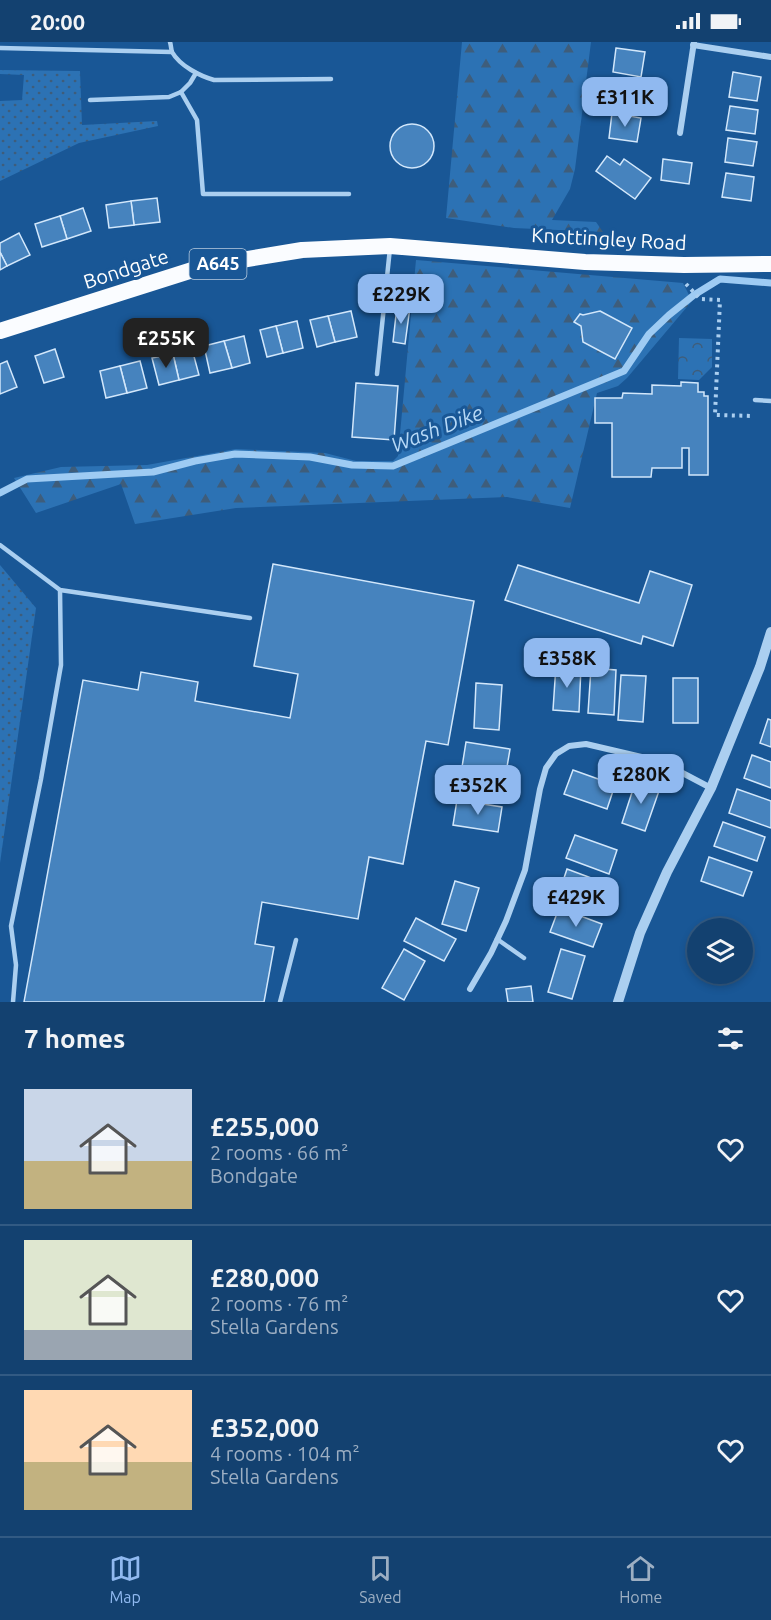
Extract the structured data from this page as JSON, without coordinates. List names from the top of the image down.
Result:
{
  "streets": {
    "highway": ["Knottingley Road", "A645", "Bondgate"]
  },
  "crossings": [
    ["Knottingley Road", "Bondgate"]
  ],
  "water": ["Wash Dike"],
  "page": {
    "status": "20:00",
    "price": [
      "£311K",
      "£229K",
      "£255K",
      "£358K",
      "£280K",
      "£352K",
      "£429K"
    ],
    "heading": "7 homes",
    "list": [
      {
        "name": "£255,000",
        "note": "2 rooms · 66 m² · Bondgate"
      },
      {
        "name": "£280,000",
        "note": "2 rooms · 76 m² · Stella Gardens"
      },
      {
        "name": "£352,000",
        "note": "4 rooms · 104 m² · Stella Gardens"
      }
    ],
    "tabs": ["Map", "Saved", "Home"]
  }
}
